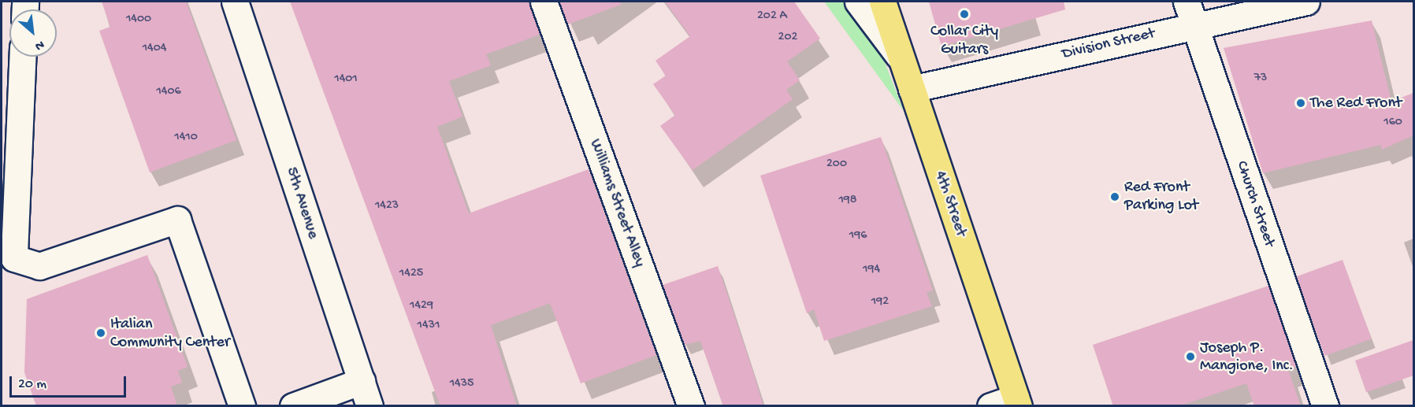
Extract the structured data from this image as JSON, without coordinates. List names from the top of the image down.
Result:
{
  "streets": {
    "main road": ["4th Street"],
    "street": [
      "Division Street",
      "5th Avenue",
      "Williams Street Alley",
      "Church Street"
    ]
  },
  "crossings": [
    ["Division Street", "4th Street"],
    ["Division Street", "Church Street"]
  ],
  "places": [
    "Collar City Guitars",
    "The Red Front",
    "Red Front Parking Lot",
    "Italian Community Center",
    "Joseph P. Mangione, Inc."
  ],
  "house_numbers": [
    "202 A",
    "1400",
    "202",
    "1404",
    "73",
    "1401",
    "1406",
    "160",
    "1410",
    "200",
    "198",
    "1423",
    "196",
    "194",
    "1425",
    "192",
    "1429",
    "1431",
    "1435"
  ],
  "scale_bar": "20 m",
  "north": "bottom right"
}
